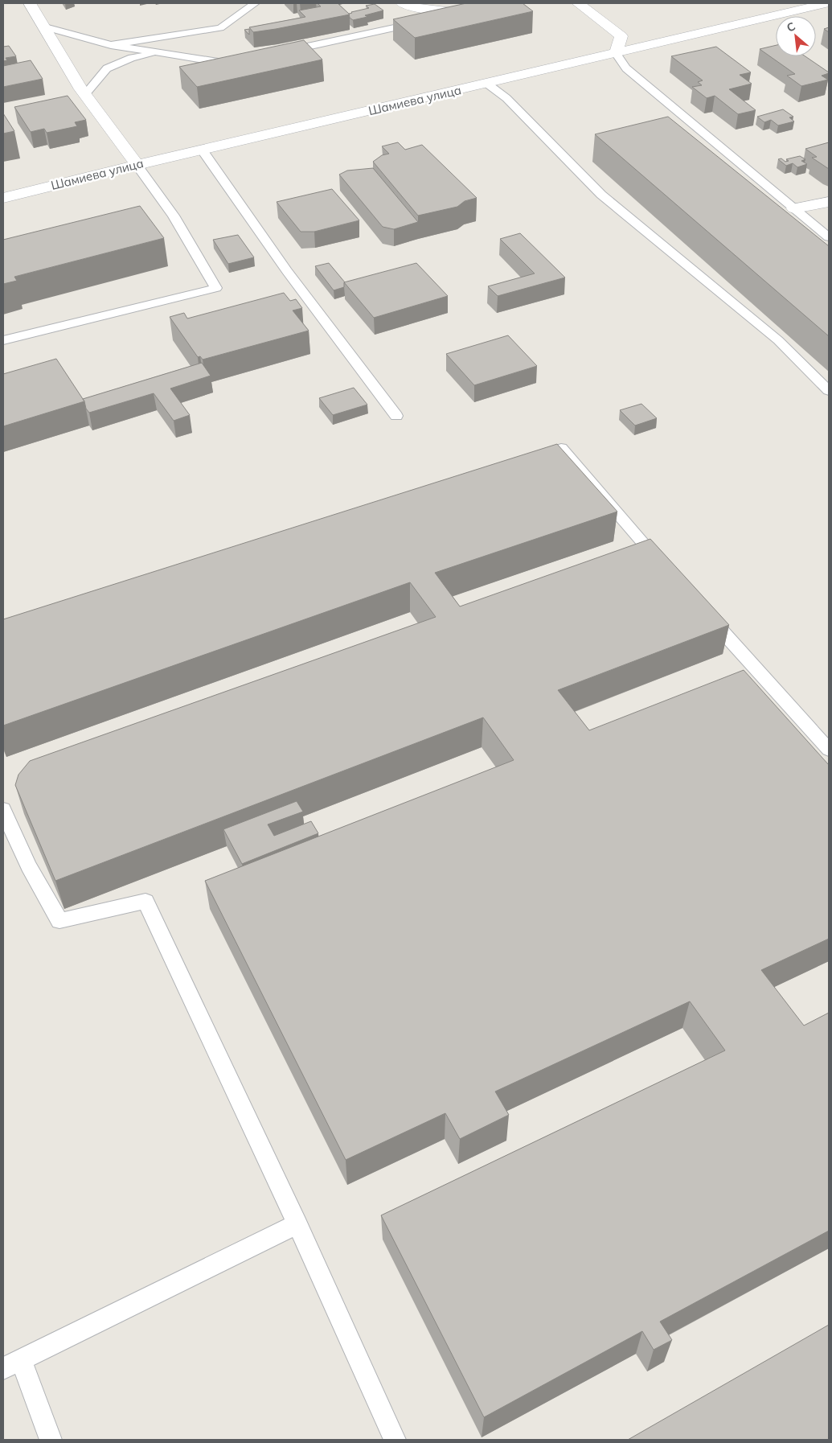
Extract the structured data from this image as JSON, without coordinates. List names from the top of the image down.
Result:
{
  "streets": {
    "street": ["Шамиева улица"]
  },
  "north": "top left"
}
